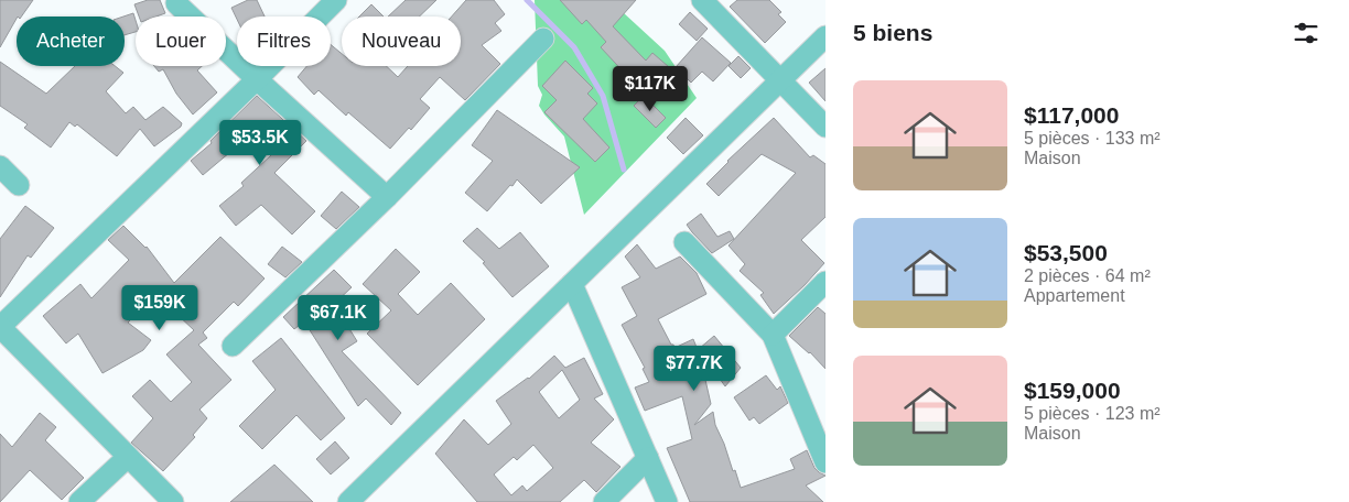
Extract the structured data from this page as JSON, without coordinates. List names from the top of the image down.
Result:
{
  "page": {
    "heading": "5 biens",
    "chip": [
      "Acheter",
      "Louer",
      "Filtres",
      "Nouveau"
    ],
    "price": [
      "$117K",
      "$53.5K",
      "$159K",
      "$67.1K",
      "$77.7K"
    ],
    "list": [
      {
        "name": "$117,000",
        "note": "5 pièces · 133 m² · Maison"
      },
      {
        "name": "$53,500",
        "note": "2 pièces · 64 m² · Appartement"
      },
      {
        "name": "$159,000",
        "note": "5 pièces · 123 m² · Maison"
      }
    ]
  }
}
